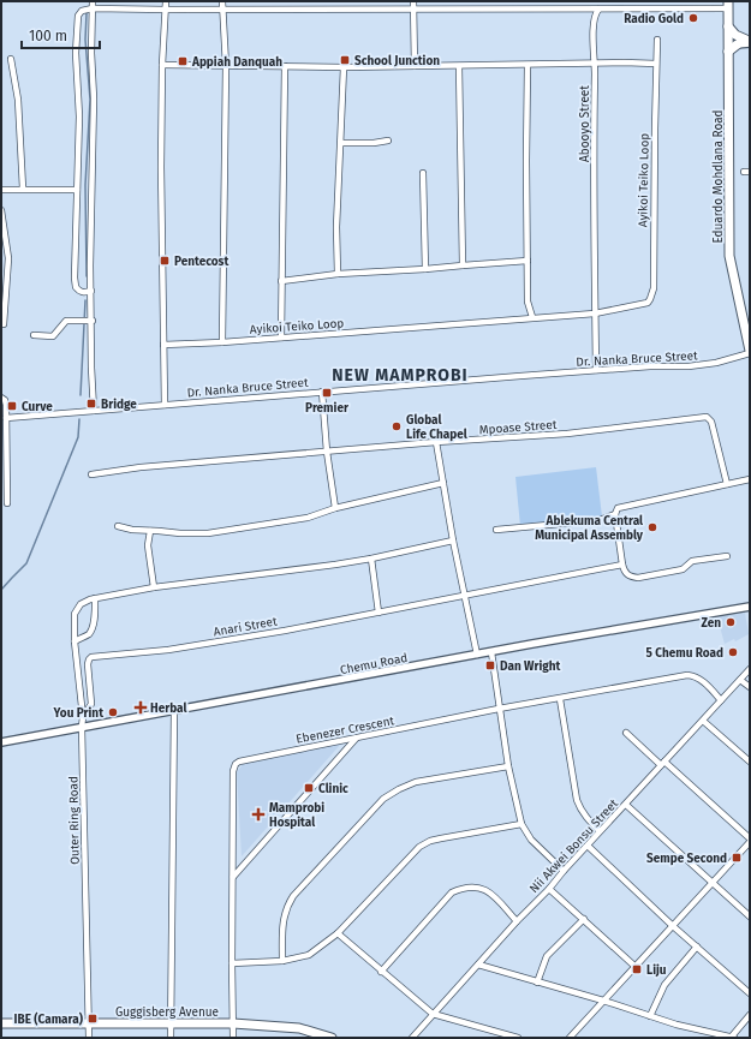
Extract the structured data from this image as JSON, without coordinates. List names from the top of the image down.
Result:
{
  "streets": {
    "main road": ["Eduardo Mohdlana Road", "Guggisberg Avenue"],
    "street": [
      "Abooyo Street",
      "Ayikoi Teiko Loop",
      "Dr. Nanka Bruce Street",
      "Mpoase Street",
      "Anari Street",
      "Chemu Road",
      "Ebenezer Crescent",
      "Outer Ring Road",
      "Nii Akwei Bonsu Street"
    ]
  },
  "crossings": [
    ["Abooyo Street", "Ayikoi Teiko Loop"],
    ["Abooyo Street", "Dr. Nanka Bruce Street"],
    ["Eduardo Mohdlana Road", "Dr. Nanka Bruce Street"],
    ["Anari Street", "Outer Ring Road"],
    ["Chemu Road", "Outer Ring Road"],
    ["Ebenezer Crescent", "Nii Akwei Bonsu Street"],
    ["Ebenezer Crescent", "Guggisberg Avenue"],
    ["Outer Ring Road", "Guggisberg Avenue"]
  ],
  "districts": ["NEW MAMPROBI"],
  "places": {
    "other": [
      "Radio Gold",
      "Global Life Chapel",
      "Ablekuma Central Municipal Assembly",
      "Zen",
      "5 Chemu Road",
      "You Print"
    ],
    "transit": [
      "School Junction",
      "Appiah Danquah",
      "Pentecost",
      "Premier",
      "Bridge",
      "Curve",
      "Dan Wright",
      "Clinic",
      "Sempe Second",
      "Liju",
      "IBE (Camara)"
    ],
    "health": ["Herbal", "Mamprobi Hospital"]
  },
  "scale_bar": "100 m"
}
